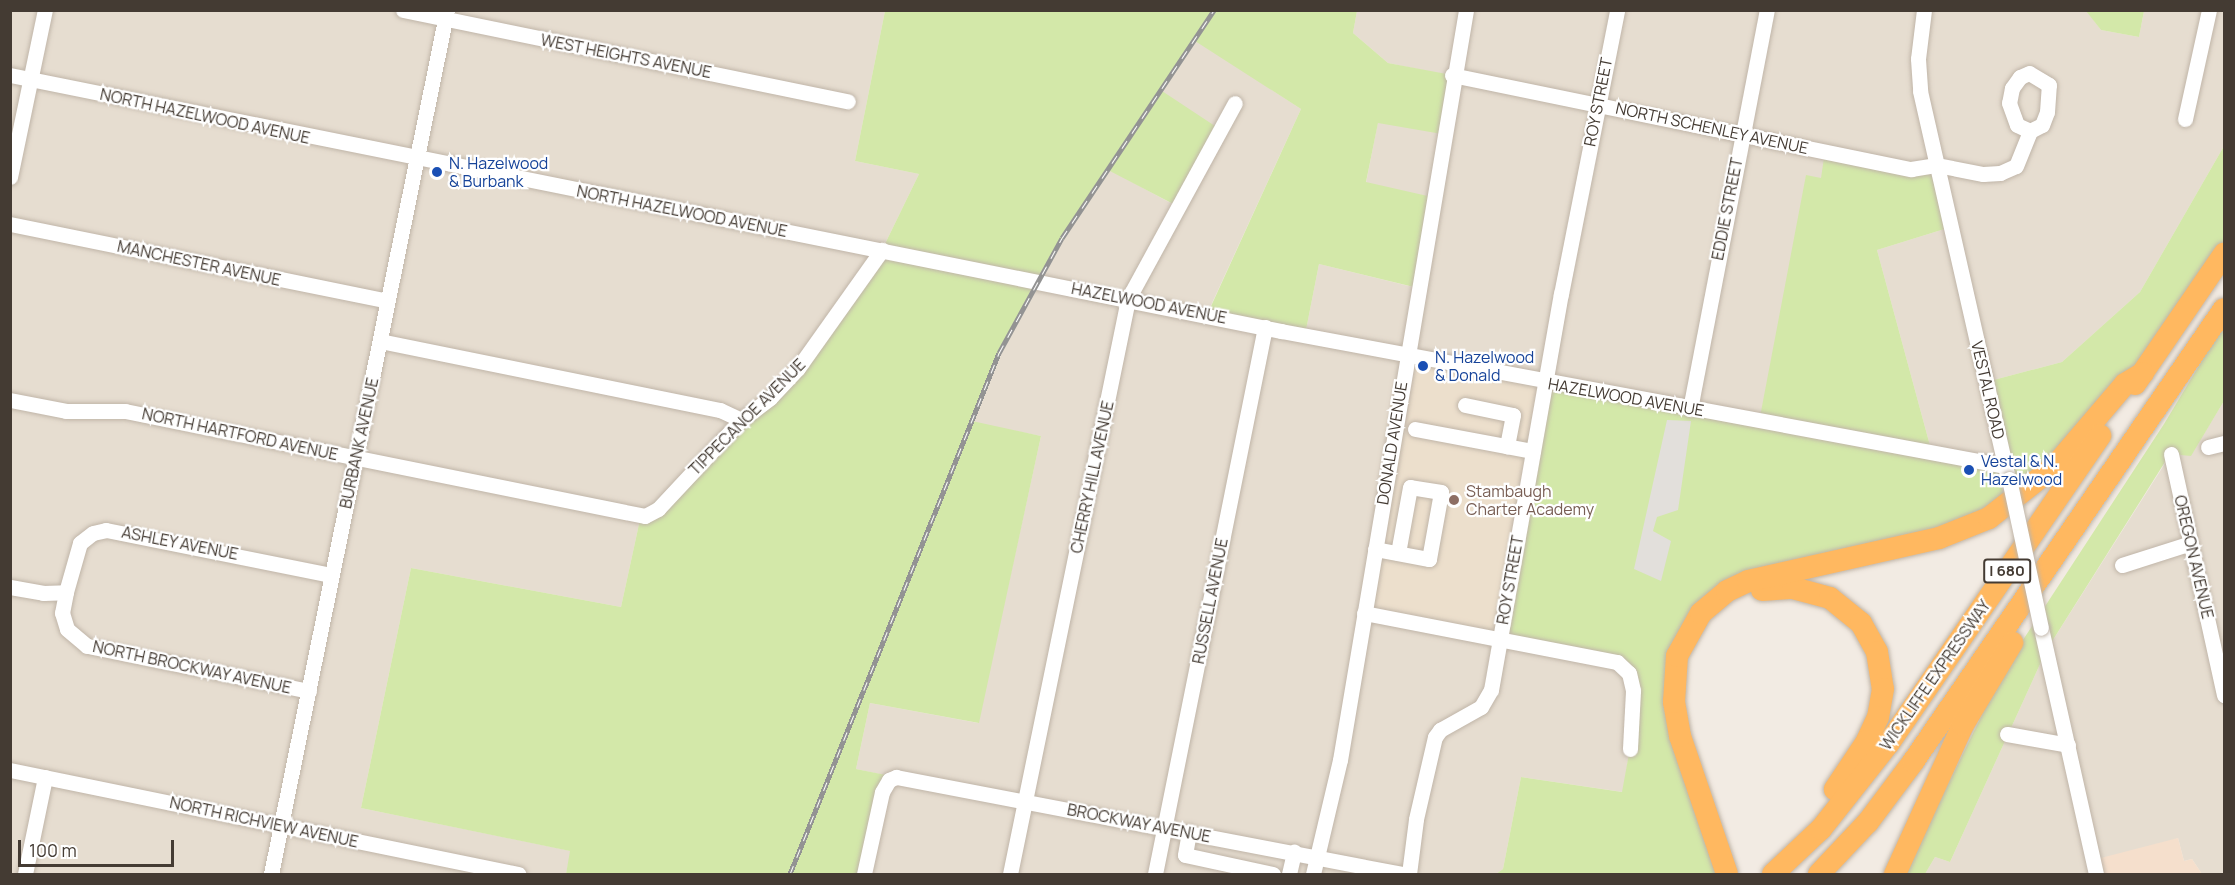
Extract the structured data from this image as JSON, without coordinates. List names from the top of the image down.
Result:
{
  "streets": {
    "highway": ["I 680", "WICKLIFFE EXPRESSWAY"],
    "street": [
      "WEST HEIGHTS AVENUE",
      "ROY STREET",
      "NORTH HAZELWOOD AVENUE",
      "NORTH SCHENLEY AVENUE",
      "EDDIE STREET",
      "MANCHESTER AVENUE",
      "HAZELWOOD AVENUE",
      "VESTAL ROAD",
      "TIPPECANOE AVENUE",
      "NORTH HARTFORD AVENUE",
      "BURBANK AVENUE",
      "DONALD AVENUE",
      "CHERRY HILL AVENUE",
      "ASHLEY AVENUE",
      "OREGON AVENUE",
      "RUSSELL AVENUE",
      "NORTH BROCKWAY AVENUE",
      "NORTH RICHVIEW AVENUE",
      "BROCKWAY AVENUE"
    ]
  },
  "crossings": [
    ["WEST HEIGHTS AVENUE", "BURBANK AVENUE"],
    ["ROY STREET", "NORTH SCHENLEY AVENUE"],
    ["ROY STREET", "HAZELWOOD AVENUE"],
    ["NORTH HAZELWOOD AVENUE", "HAZELWOOD AVENUE"],
    ["NORTH HAZELWOOD AVENUE", "TIPPECANOE AVENUE"],
    ["NORTH HAZELWOOD AVENUE", "BURBANK AVENUE"],
    ["NORTH SCHENLEY AVENUE", "EDDIE STREET"],
    ["NORTH SCHENLEY AVENUE", "VESTAL ROAD"],
    ["NORTH SCHENLEY AVENUE", "DONALD AVENUE"],
    ["EDDIE STREET", "HAZELWOOD AVENUE"],
    ["MANCHESTER AVENUE", "BURBANK AVENUE"],
    ["HAZELWOOD AVENUE", "VESTAL ROAD"],
    ["HAZELWOOD AVENUE", "DONALD AVENUE"],
    ["HAZELWOOD AVENUE", "CHERRY HILL AVENUE"],
    ["HAZELWOOD AVENUE", "RUSSELL AVENUE"],
    ["TIPPECANOE AVENUE", "NORTH HARTFORD AVENUE"],
    ["NORTH HARTFORD AVENUE", "BURBANK AVENUE"],
    ["BURBANK AVENUE", "ASHLEY AVENUE"],
    ["BURBANK AVENUE", "NORTH BROCKWAY AVENUE"],
    ["BURBANK AVENUE", "NORTH RICHVIEW AVENUE"],
    ["DONALD AVENUE", "BROCKWAY AVENUE"],
    ["CHERRY HILL AVENUE", "BROCKWAY AVENUE"],
    ["ASHLEY AVENUE", "NORTH BROCKWAY AVENUE"],
    ["RUSSELL AVENUE", "BROCKWAY AVENUE"]
  ],
  "places": [
    "N. Hazelwood & Burbank",
    "N. Hazelwood & Donald",
    "Vestal & N. Hazelwood",
    "Stambaugh Charter Academy"
  ],
  "scale_bar": "100 m"
}
